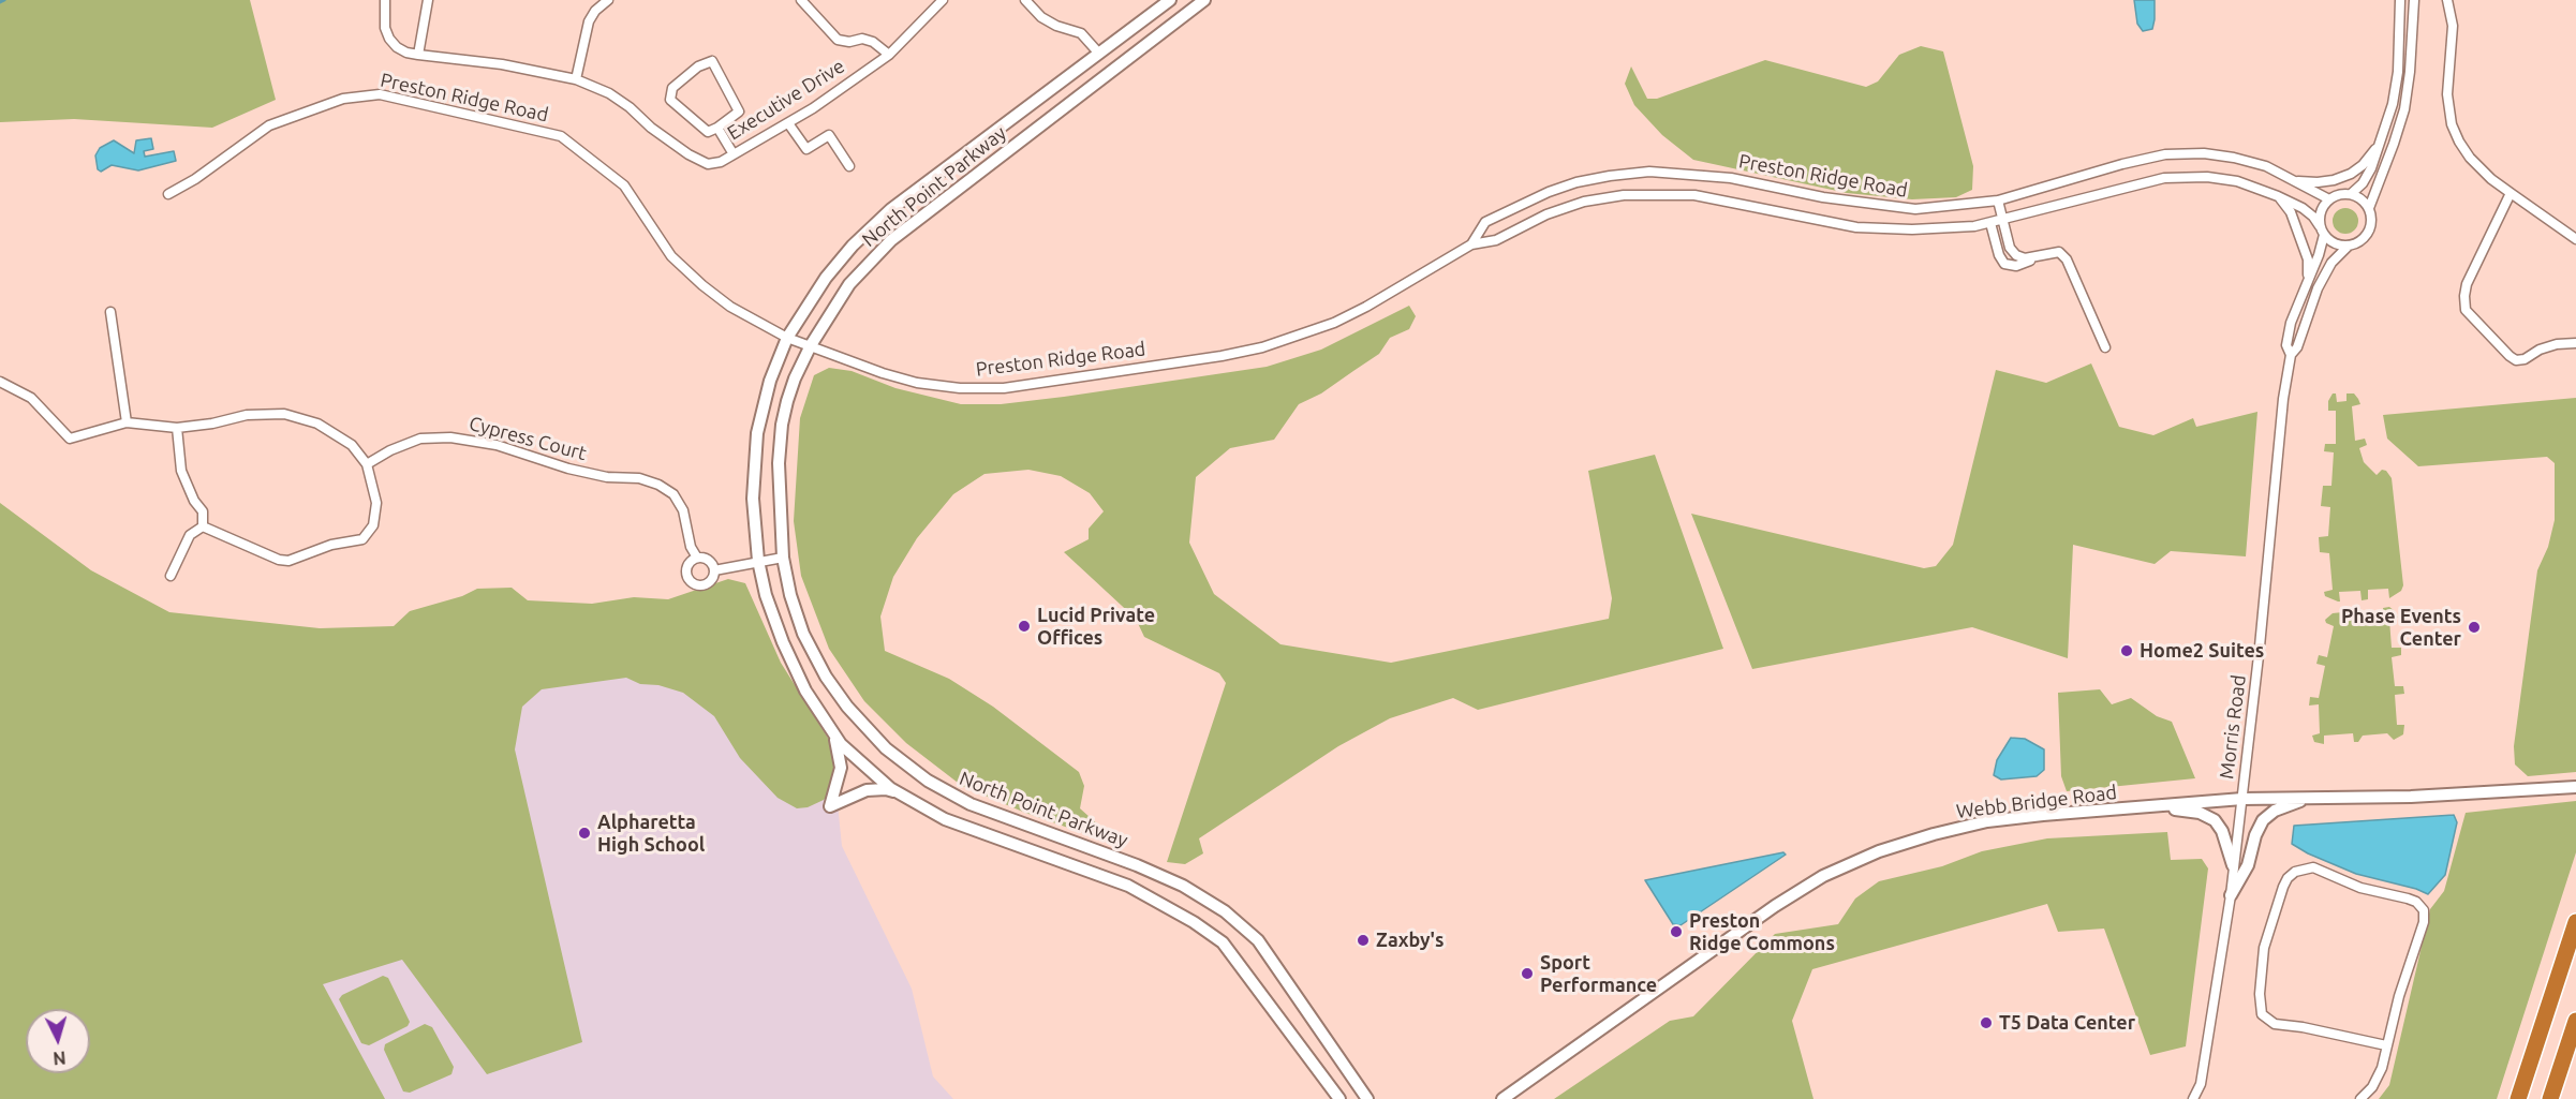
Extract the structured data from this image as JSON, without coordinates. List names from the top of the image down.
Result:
{
  "streets": {
    "street": [
      "Preston Ridge Road",
      "Executive Drive",
      "North Point Parkway",
      "Cypress Court",
      "Morris Road",
      "Webb Bridge Road"
    ]
  },
  "crossings": [
    ["Preston Ridge Road", "North Point Parkway"],
    ["Preston Ridge Road", "Morris Road"],
    ["North Point Parkway", "Cypress Court"],
    ["Morris Road", "Webb Bridge Road"]
  ],
  "places": [
    "Lucid Private Offices",
    "Phase Events Center",
    "Home2 Suites",
    "Alpharetta High School",
    "Preston Ridge Commons",
    "Zaxby's",
    "Sport Performance",
    "T5 Data Center"
  ],
  "north": "bottom"
}
